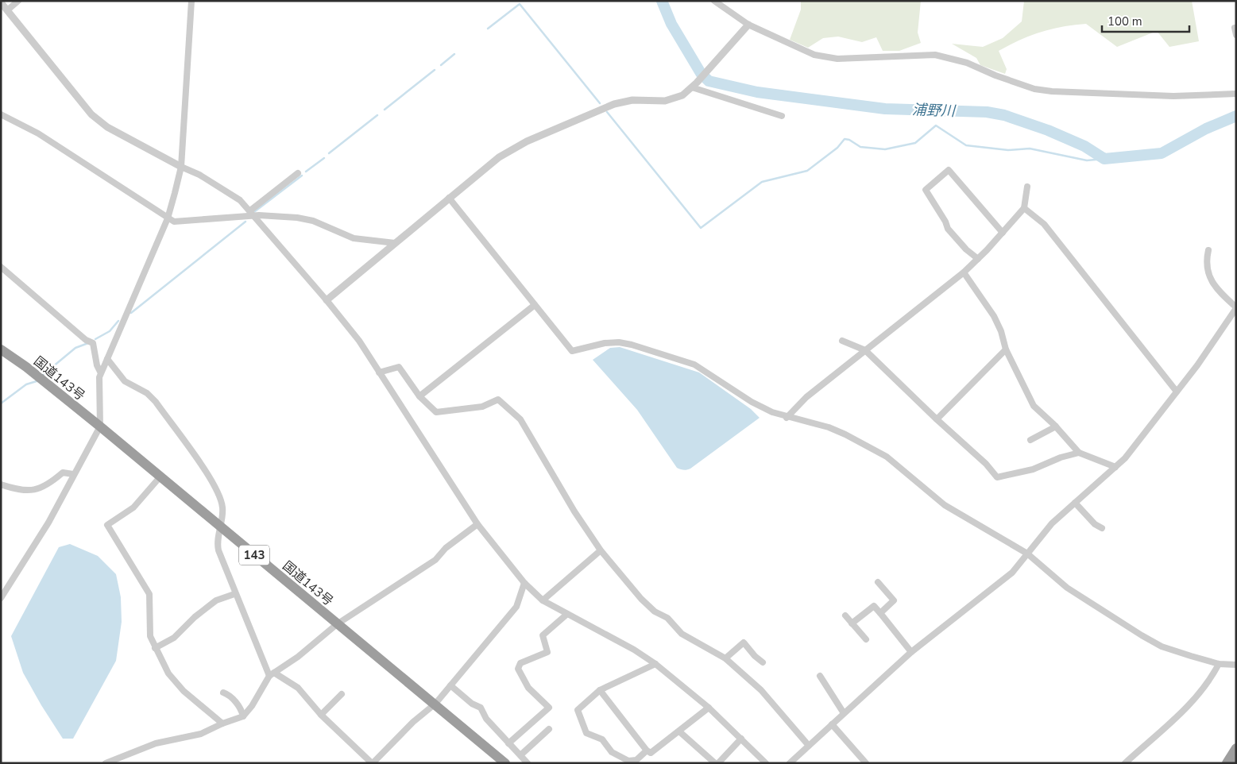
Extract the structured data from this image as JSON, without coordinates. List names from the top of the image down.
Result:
{
  "streets": {
    "highway": ["国道143号", "143"]
  },
  "water": ["浦野川"],
  "scale_bar": "100 m"
}
